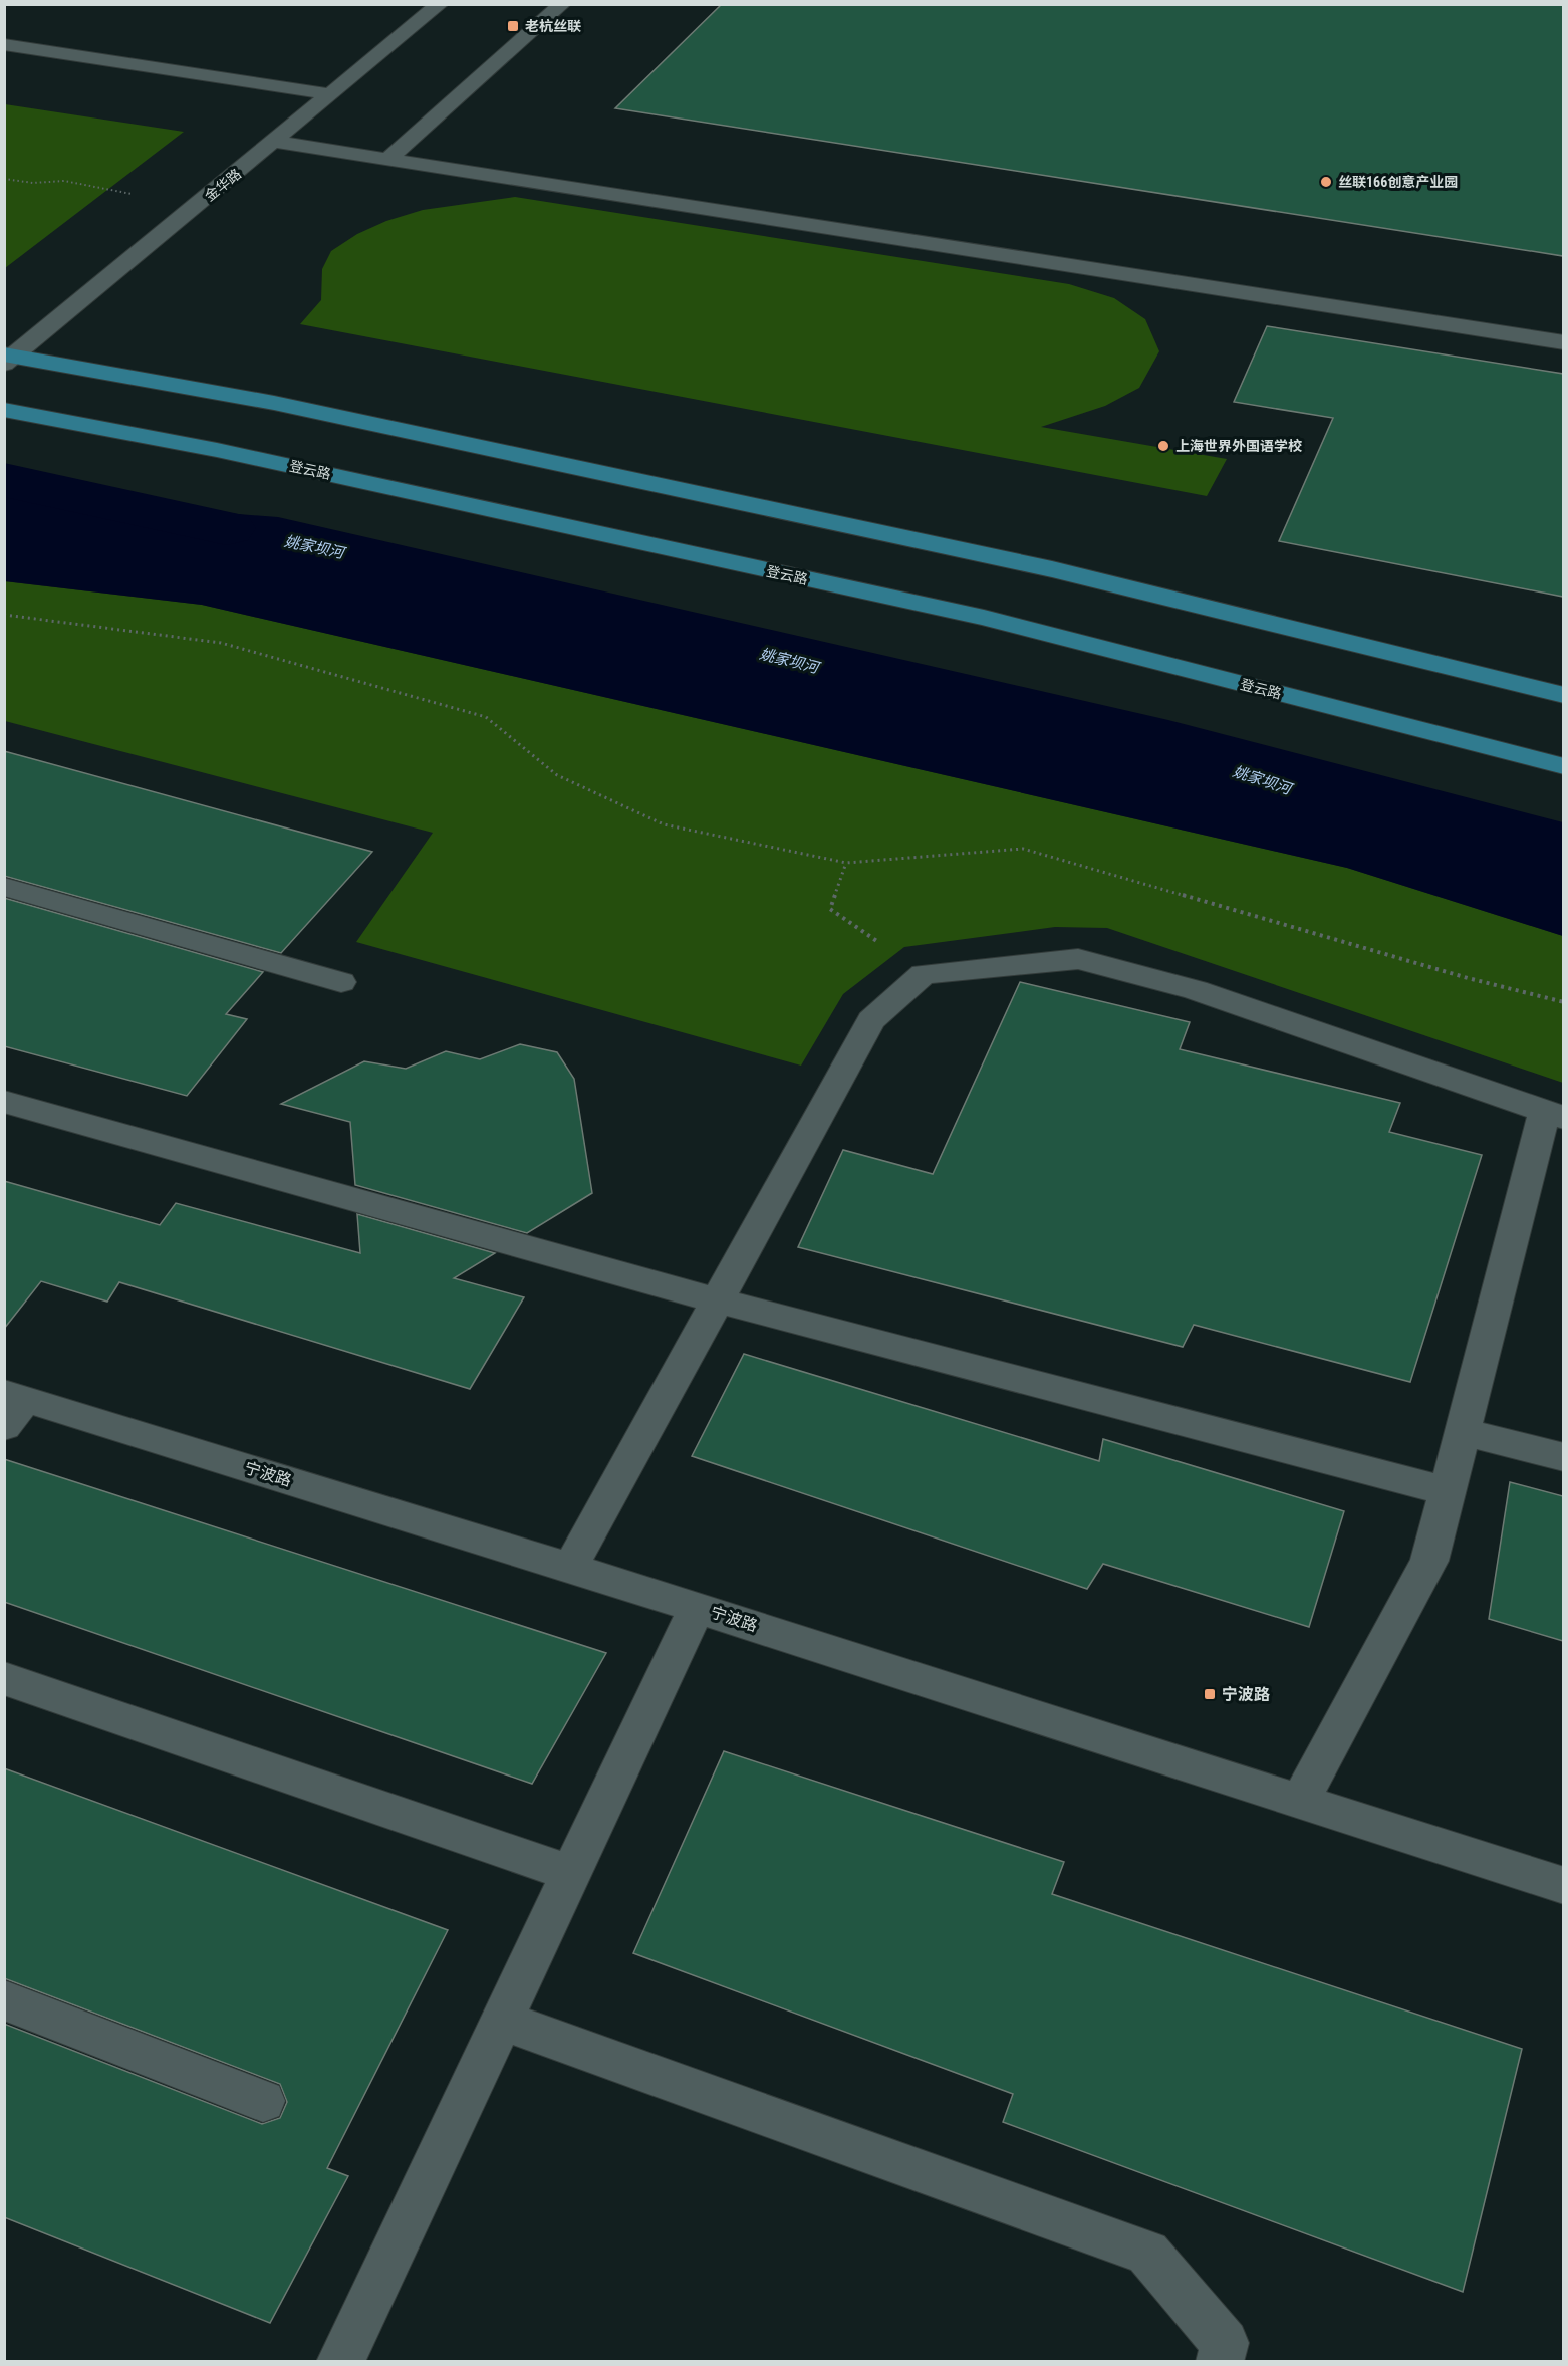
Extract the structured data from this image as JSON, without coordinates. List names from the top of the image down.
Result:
{
  "streets": {
    "main road": ["登云路"],
    "street": ["金华路", "宁波路"]
  },
  "water": ["姚家坝河"],
  "places": {
    "transit": ["老杭丝联", "宁波路"],
    "other": ["丝联166创意产业园", "上海世界外国语学校"]
  }
}
